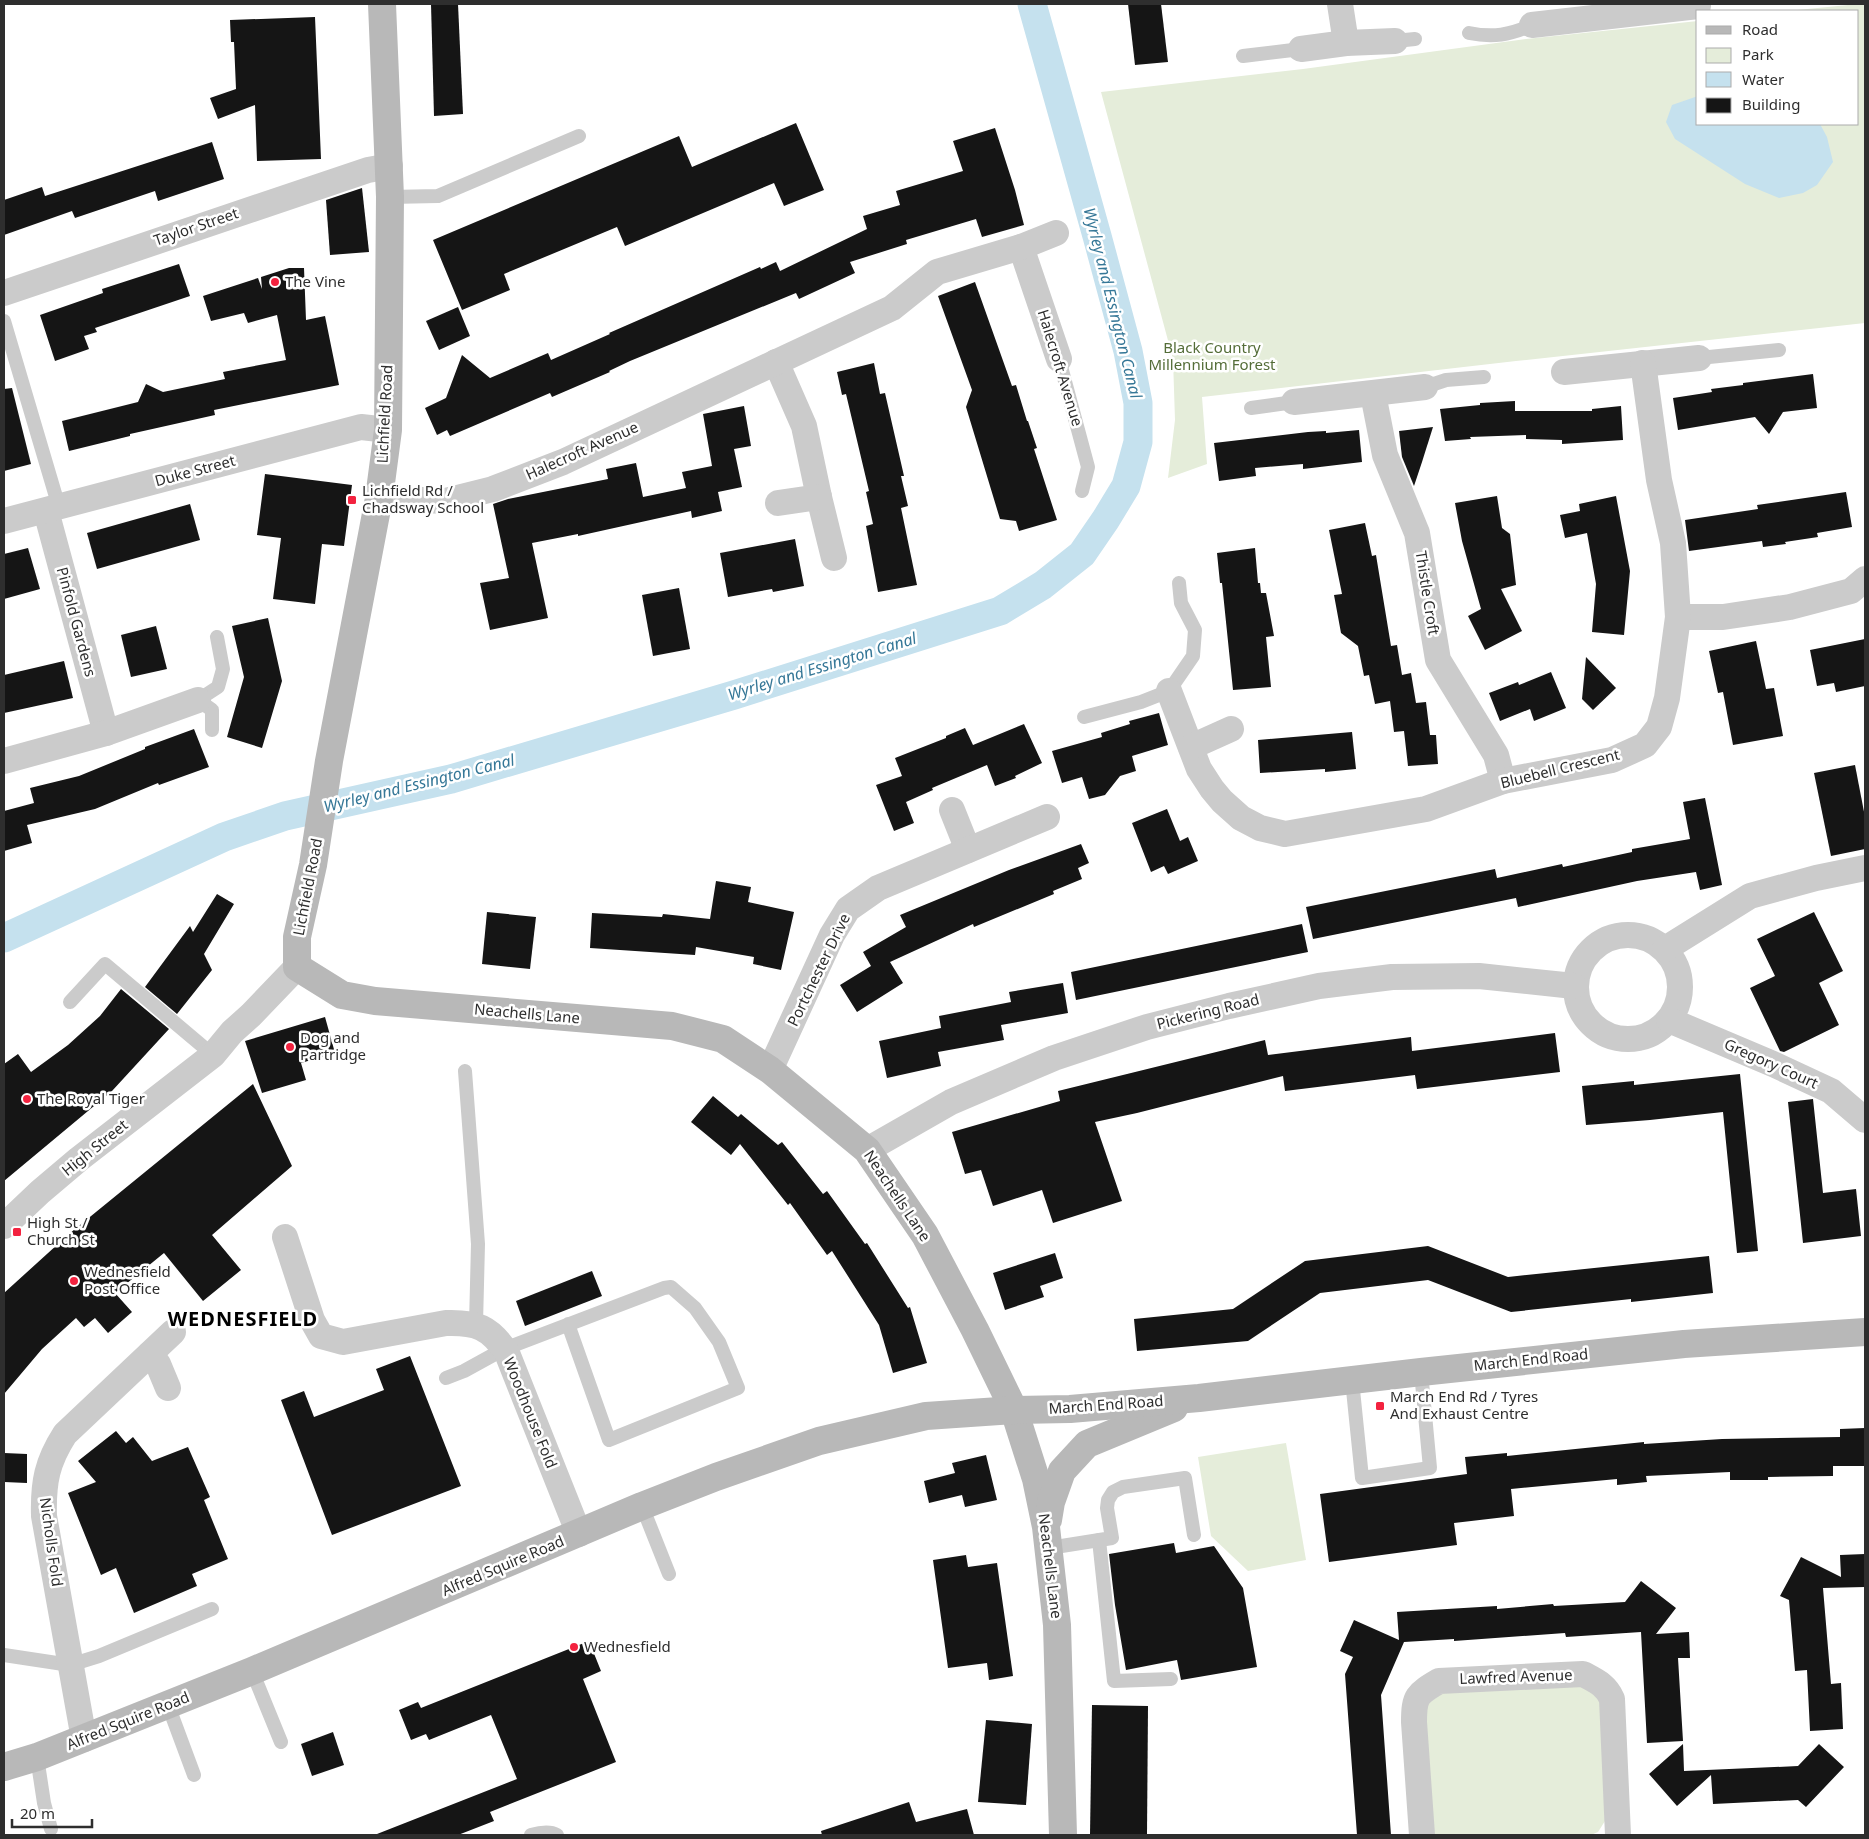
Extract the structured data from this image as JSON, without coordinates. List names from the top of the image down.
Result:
{
  "streets": {
    "street": [
      "Taylor Street",
      "Halecroft Avenue",
      "Lichfield Road",
      "Duke Street",
      "Thistle Croft",
      "Pinfold Gardens",
      "Bluebell Crescent",
      "Portchester Drive",
      "Pickering Road",
      "Neachells Lane",
      "Gregory Court",
      "High Street",
      "March End Road",
      "Woodhouse Fold",
      "Nicholls Fold",
      "Alfred Squire Road",
      "Lawfred Avenue"
    ]
  },
  "crossings": [
    ["Taylor Street", "Lichfield Road"],
    ["Halecroft Avenue", "Lichfield Road"],
    ["Lichfield Road", "Duke Street"],
    ["Lichfield Road", "Neachells Lane"],
    ["Lichfield Road", "High Street"],
    ["Duke Street", "Pinfold Gardens"],
    ["Thistle Croft", "Bluebell Crescent"],
    ["Portchester Drive", "Neachells Lane"],
    ["Pickering Road", "Neachells Lane"],
    ["Pickering Road", "Gregory Court"],
    ["Neachells Lane", "High Street"],
    ["Neachells Lane", "March End Road"],
    ["Neachells Lane", "Alfred Squire Road"],
    ["March End Road", "Alfred Squire Road"],
    ["Woodhouse Fold", "Alfred Squire Road"],
    ["Nicholls Fold", "Alfred Squire Road"]
  ],
  "districts": ["WEDNESFIELD"],
  "water": ["Wyrley and Essington Canal"],
  "parks": ["Black Country Millennium Forest"],
  "places": {
    "other": [
      "The Vine",
      "Dog and Partridge",
      "The Royal Tiger",
      "Wednesfield Post Office",
      "Wednesfield"
    ],
    "transit": ["Lichfield Rd / Chadsway School", "High St / Church St", "March End Rd / Tyres And Exhaust Centre"]
  },
  "legend": [
    "Road",
    "Park",
    "Water",
    "Building"
  ],
  "scale_bar": "20 m"
}
